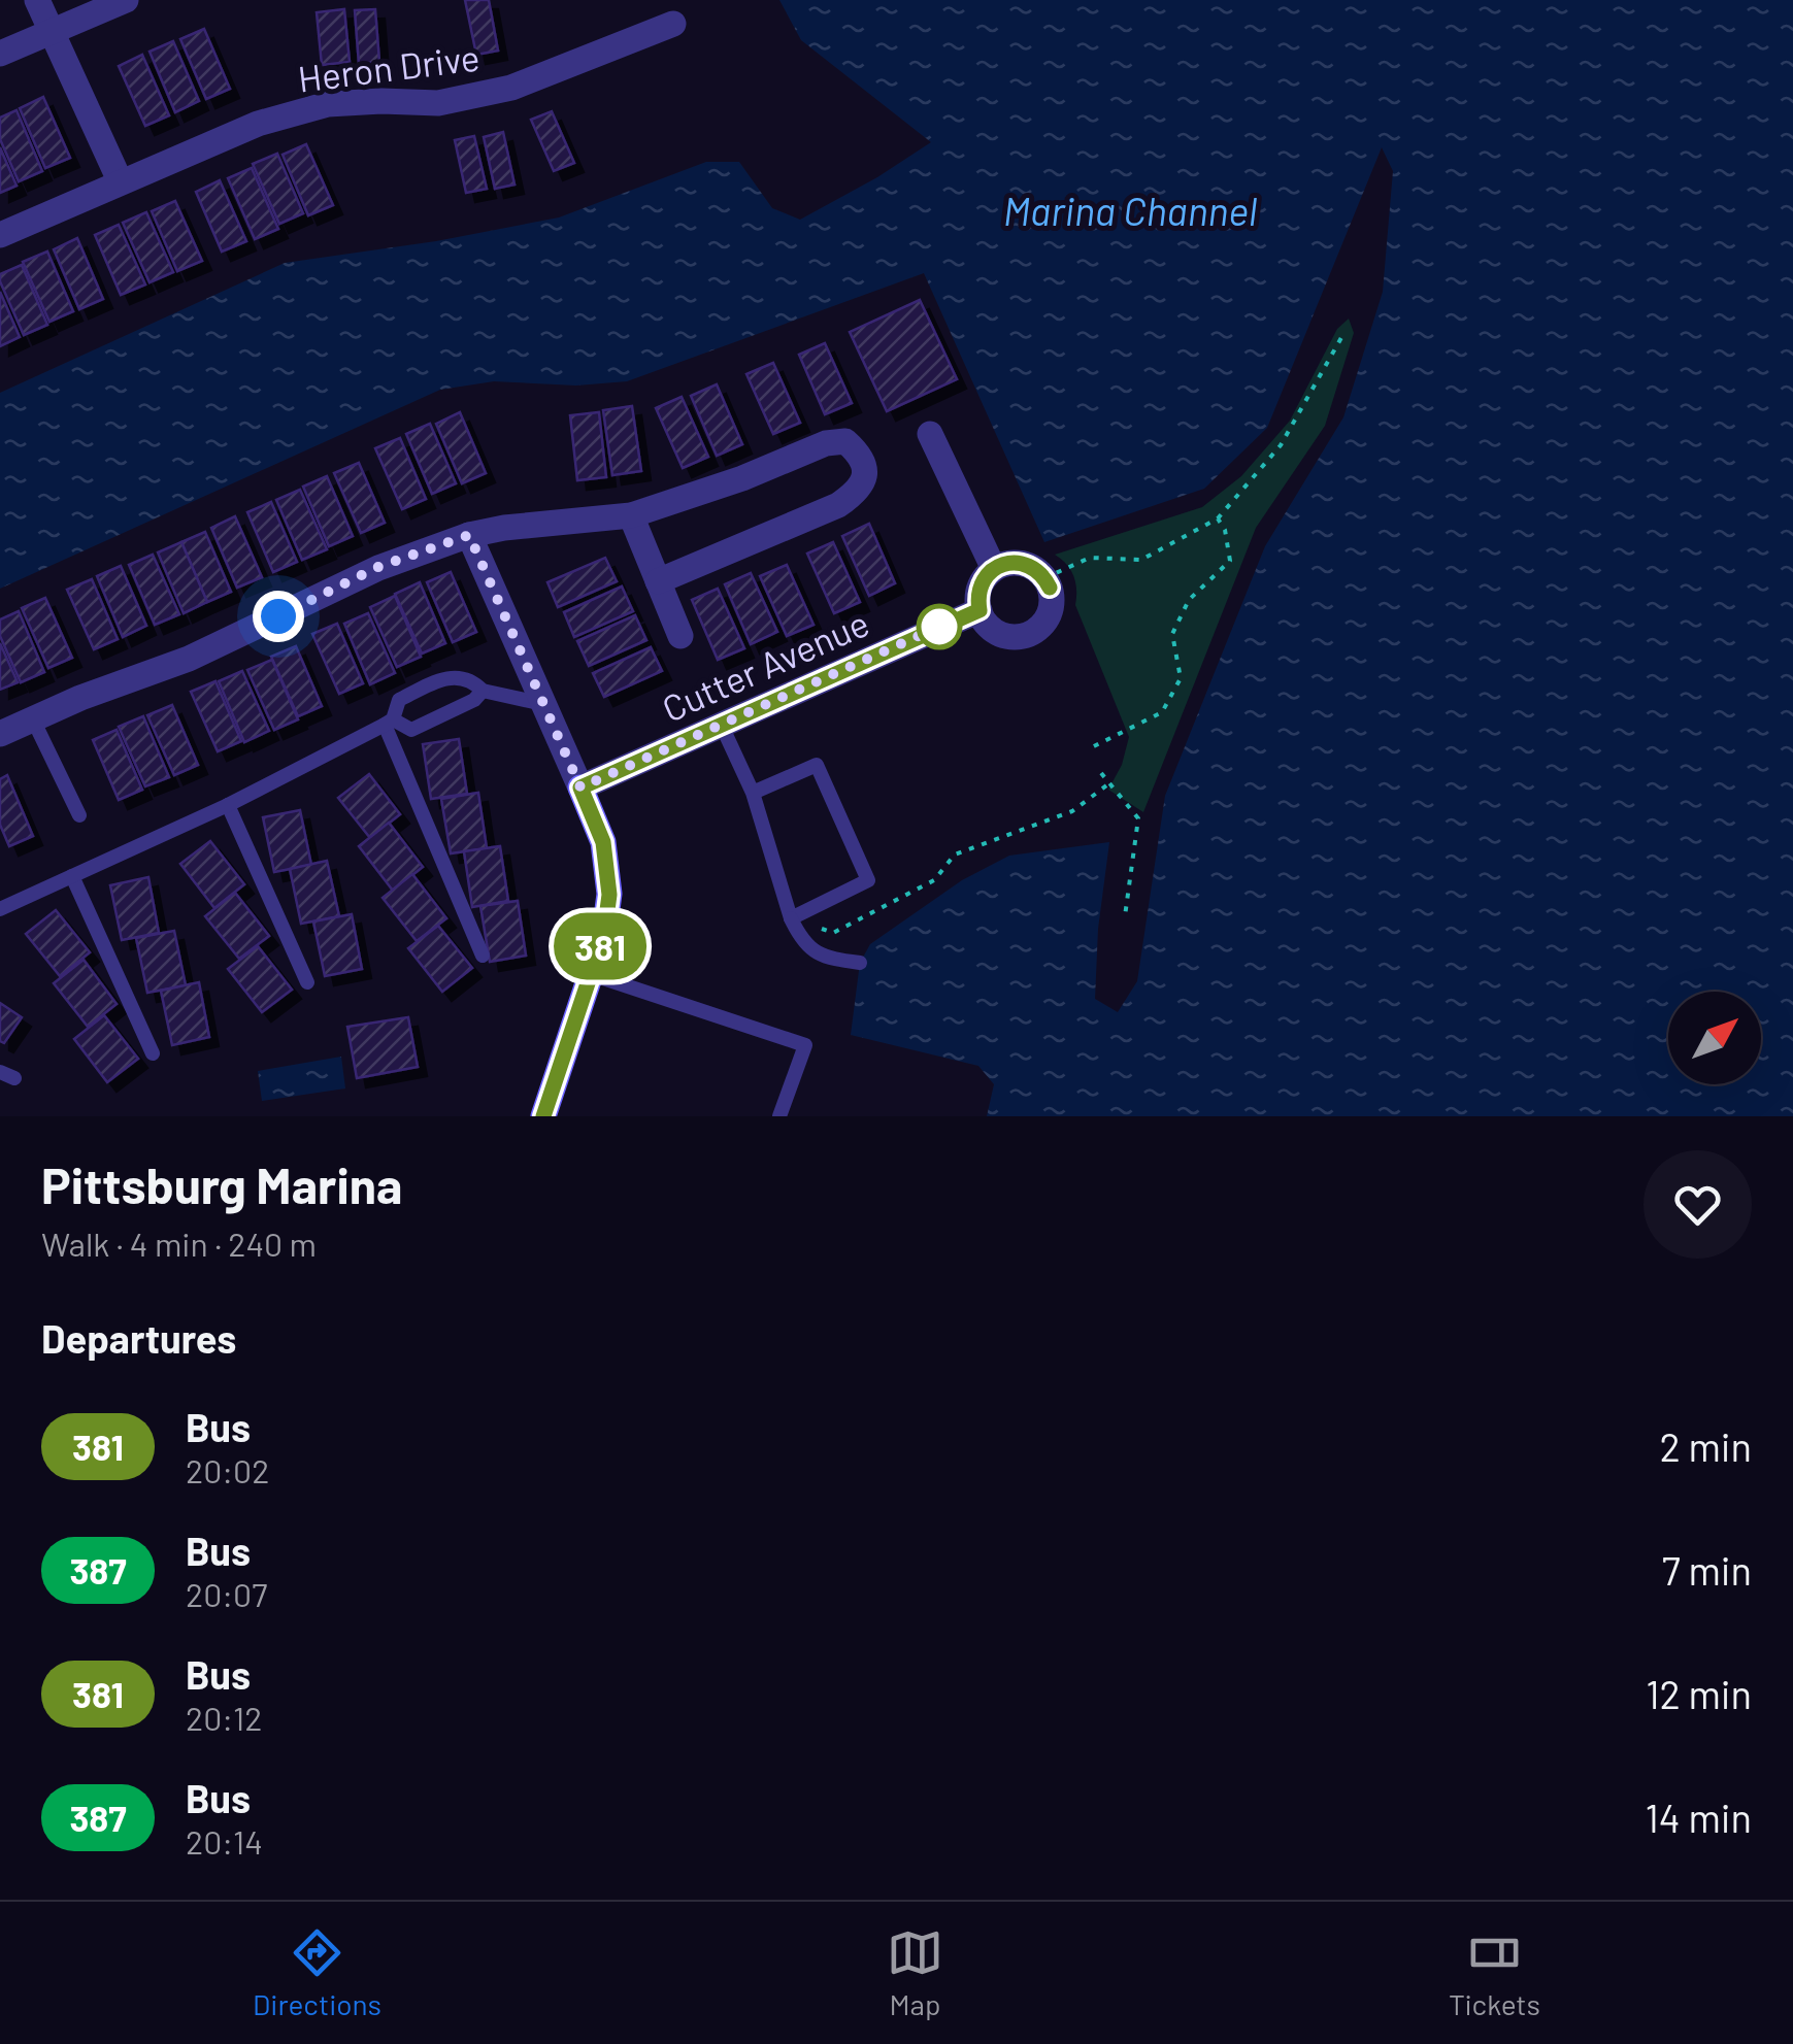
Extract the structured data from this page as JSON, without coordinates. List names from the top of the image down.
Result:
{
  "streets": {
    "street": ["Heron Drive", "Cutter Avenue"]
  },
  "water": ["Marina Channel"],
  "lines": ["bus line 381"],
  "north": "top right",
  "page": {
    "on_map": "381",
    "heading": [
      ["Pittsburg Marina", "Walk · 4 min · 240 m"],
      "Departures"
    ],
    "list": [
      {
        "mark": "381",
        "name": "Bus",
        "note": "20:02",
        "value": "2 min"
      },
      {
        "mark": "387",
        "name": "Bus",
        "note": "20:07",
        "value": "7 min"
      },
      {
        "mark": "381",
        "name": "Bus",
        "note": "20:12",
        "value": "12 min"
      },
      {
        "mark": "387",
        "name": "Bus",
        "note": "20:14",
        "value": "14 min"
      }
    ],
    "tabs": ["Directions", "Map", "Tickets"]
  }
}
